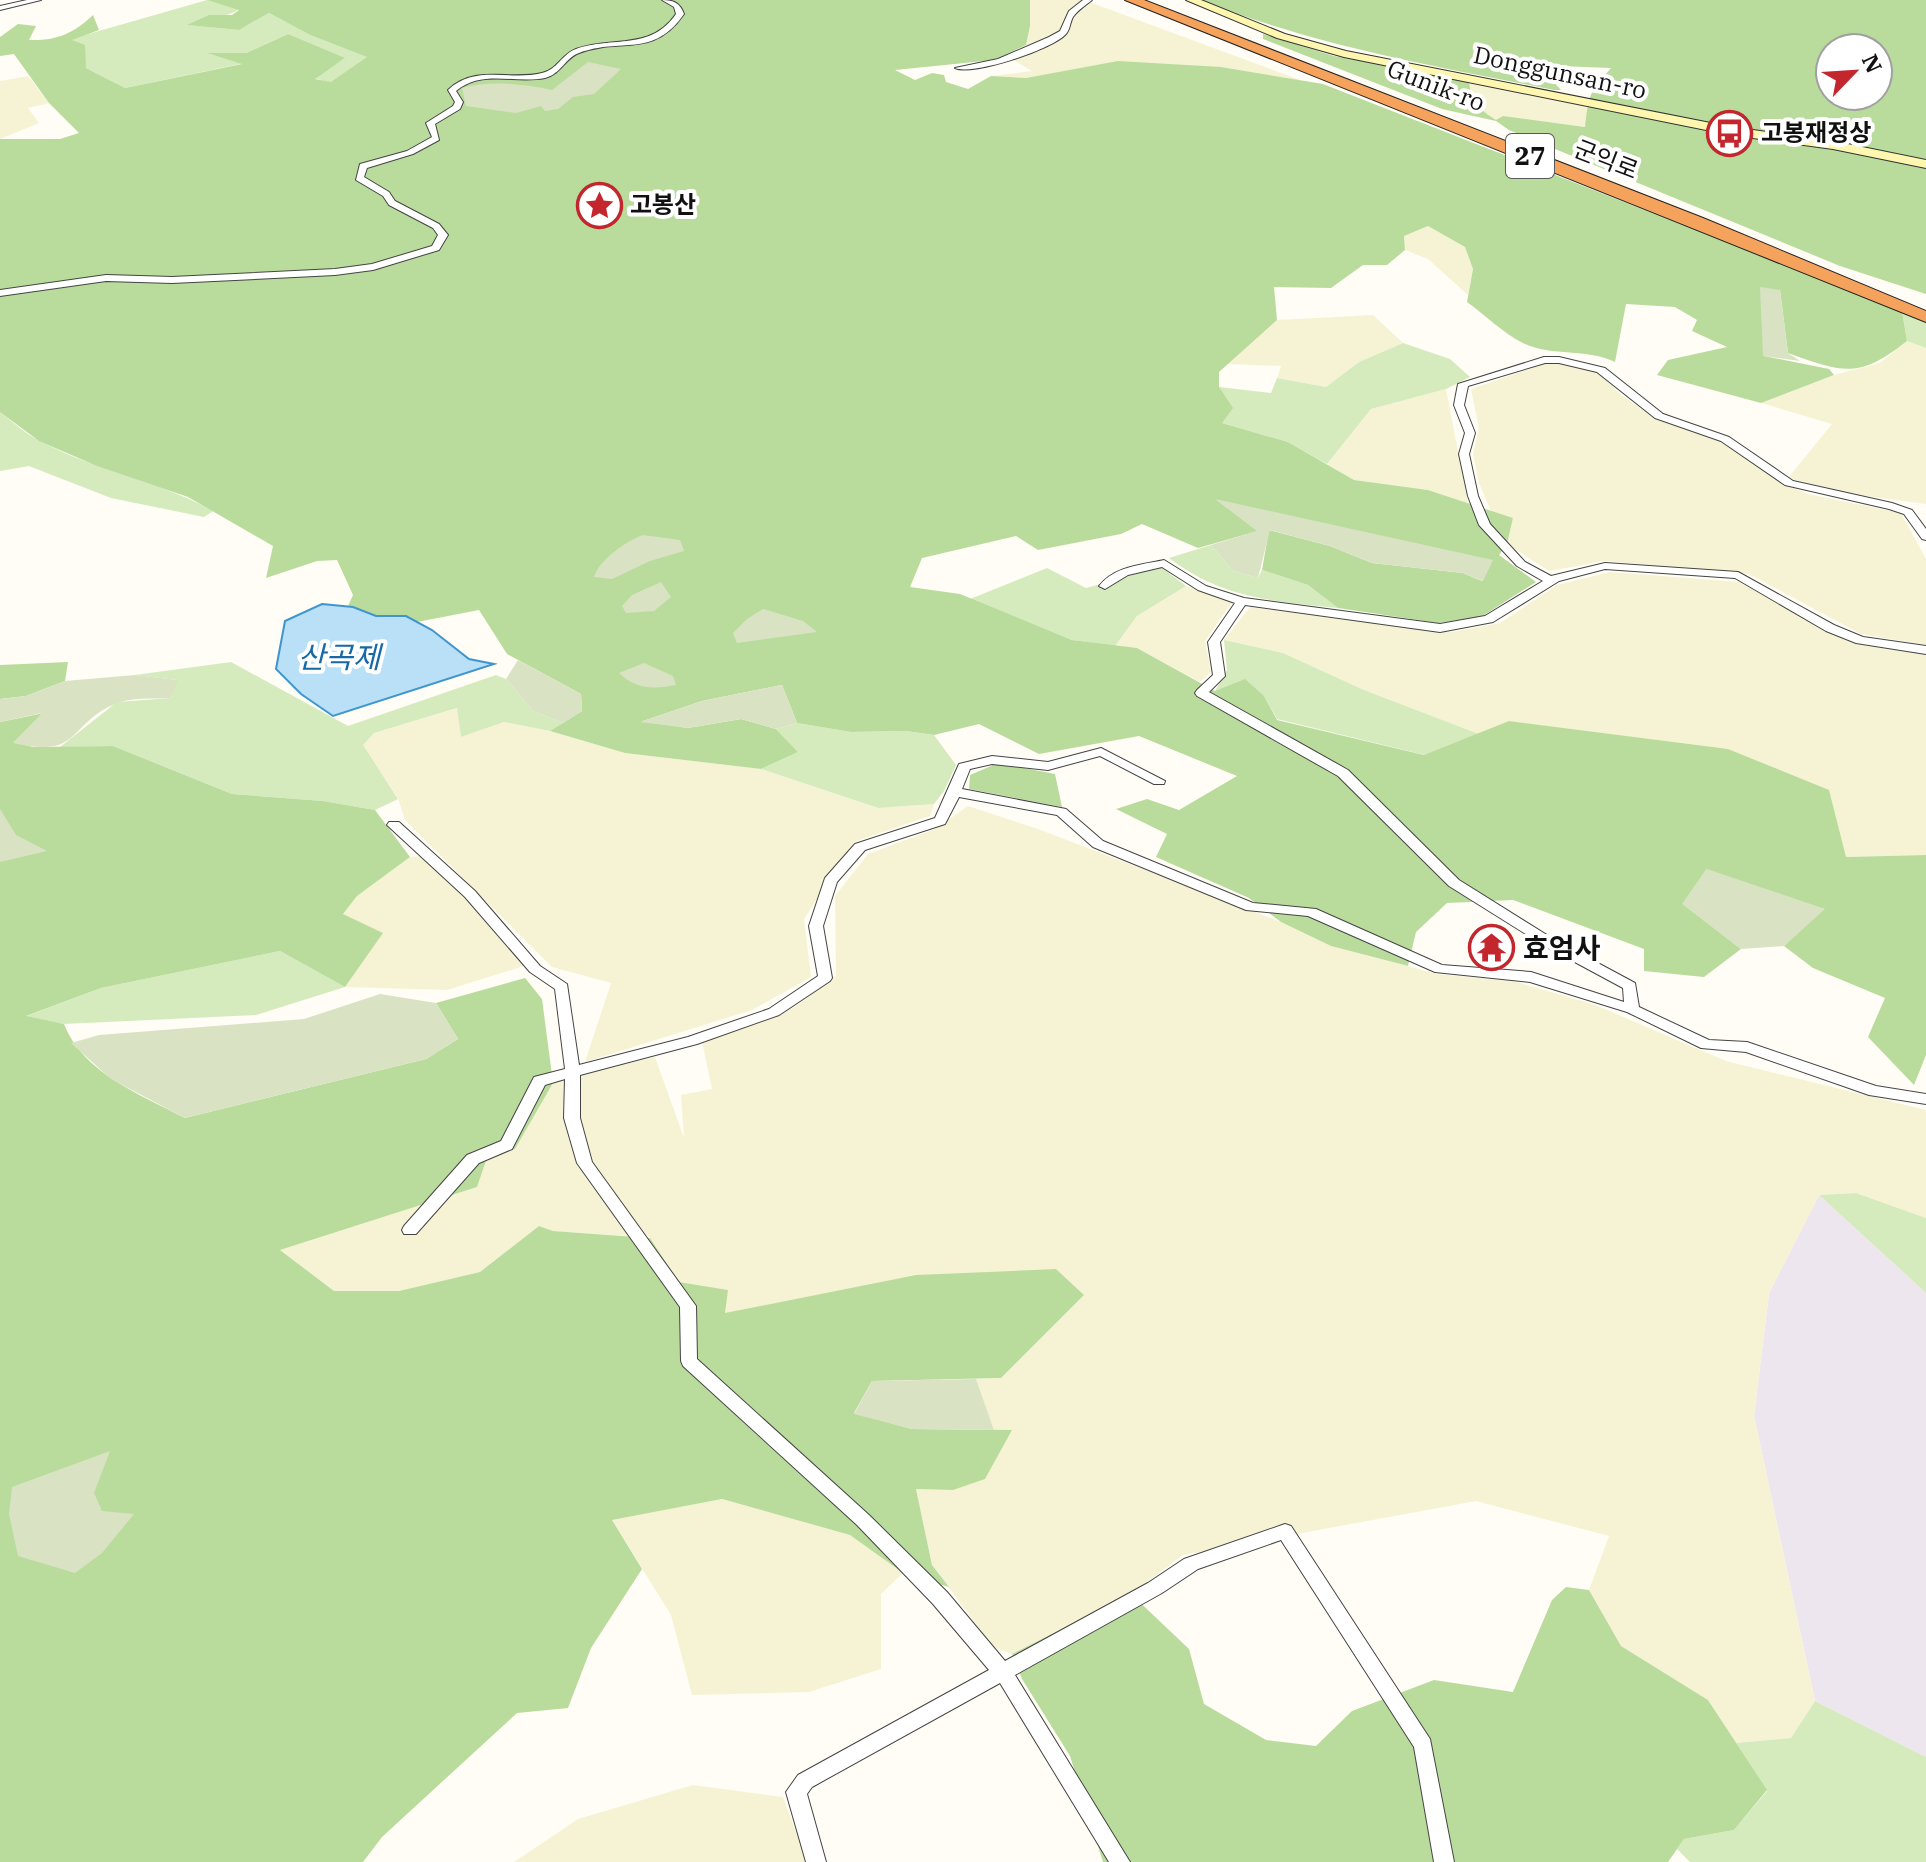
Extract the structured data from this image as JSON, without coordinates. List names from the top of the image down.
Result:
{
  "streets": {
    "highway": ["Gunik-ro", "27", "군익로"],
    "street": ["Donggunsan-ro"]
  },
  "water": ["산곡제"],
  "places": {
    "bus stop": ["고봉재정상"],
    "place": ["고봉산"],
    "temple": ["효엄사"]
  },
  "north": "top right"
}
